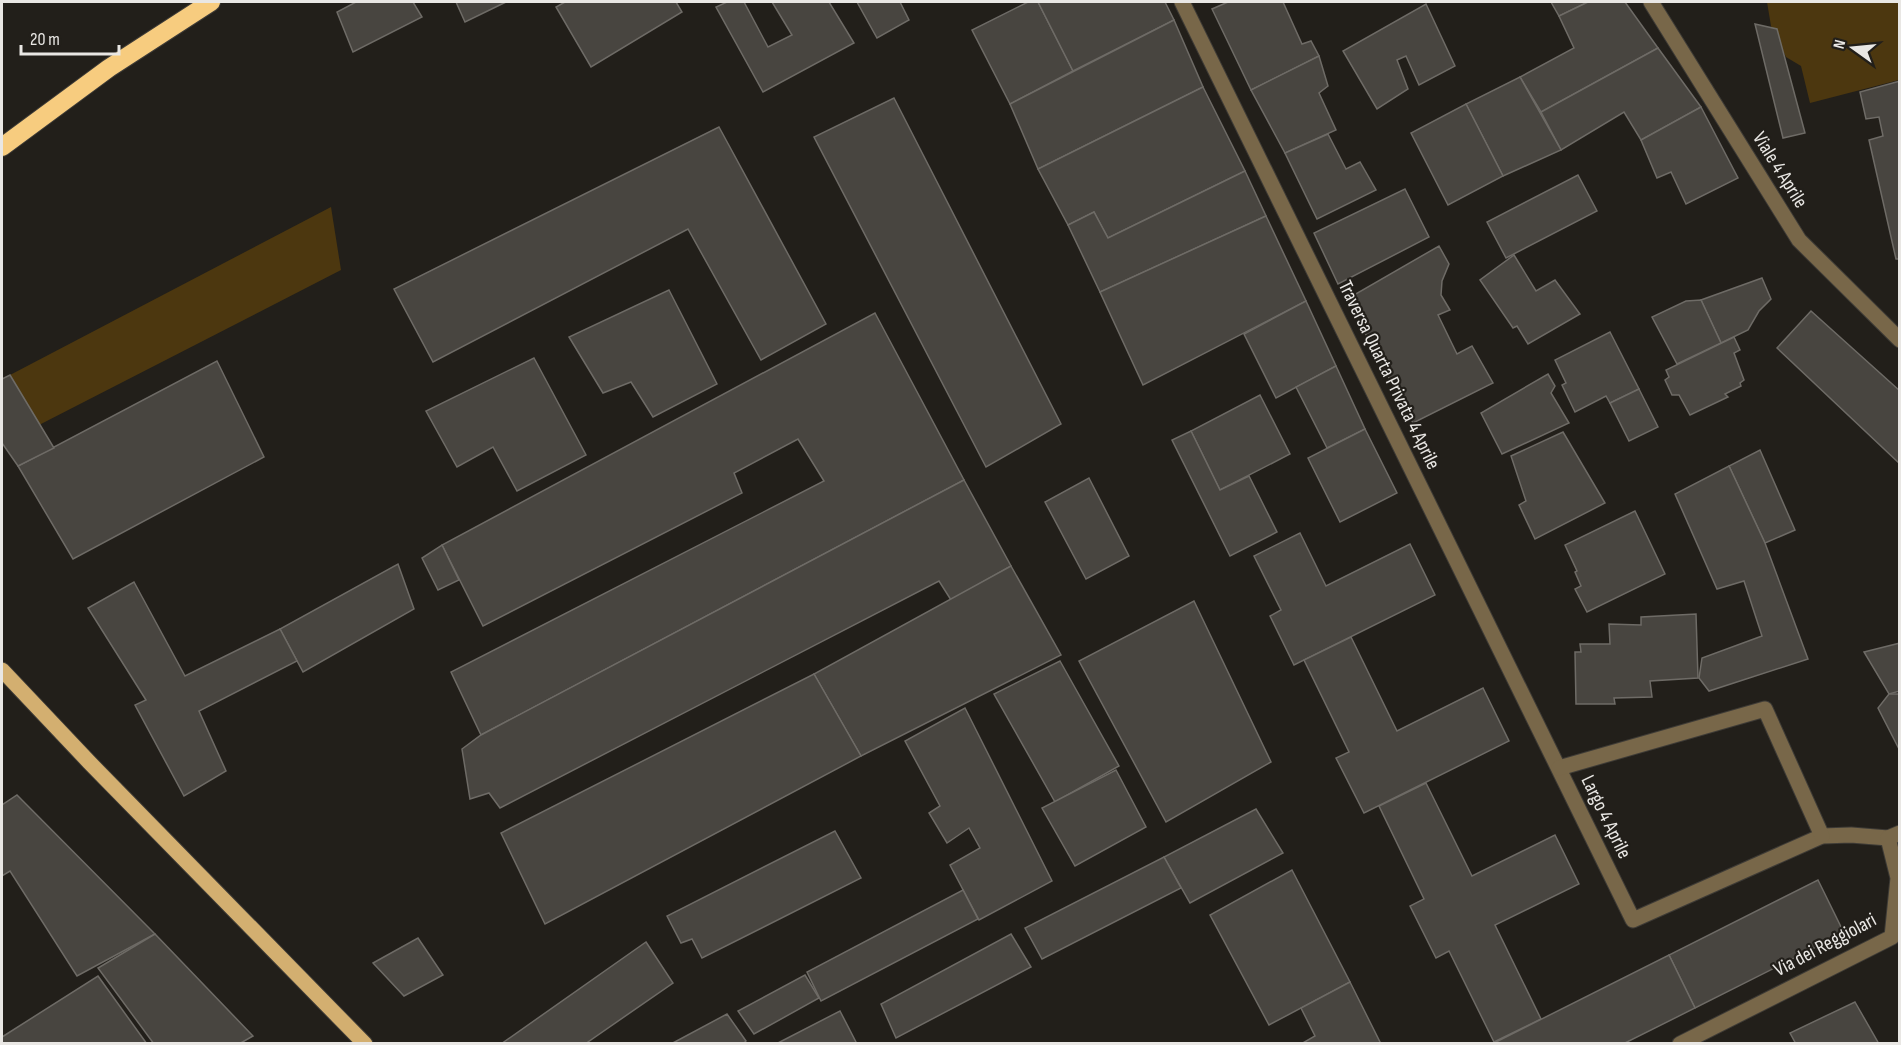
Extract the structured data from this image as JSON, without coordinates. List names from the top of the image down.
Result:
{
  "streets": {
    "street": [
      "Viale 4 Aprile",
      "Traversa Quarta Privata 4 Aprile",
      "Largo 4 Aprile",
      "Via dei Reggiolari"
    ]
  },
  "crossings": [
    ["Traversa Quarta Privata 4 Aprile", "Largo 4 Aprile"],
    ["Largo 4 Aprile", "Via dei Reggiolari"]
  ],
  "scale_bar": "20 m",
  "north": "left"
}
